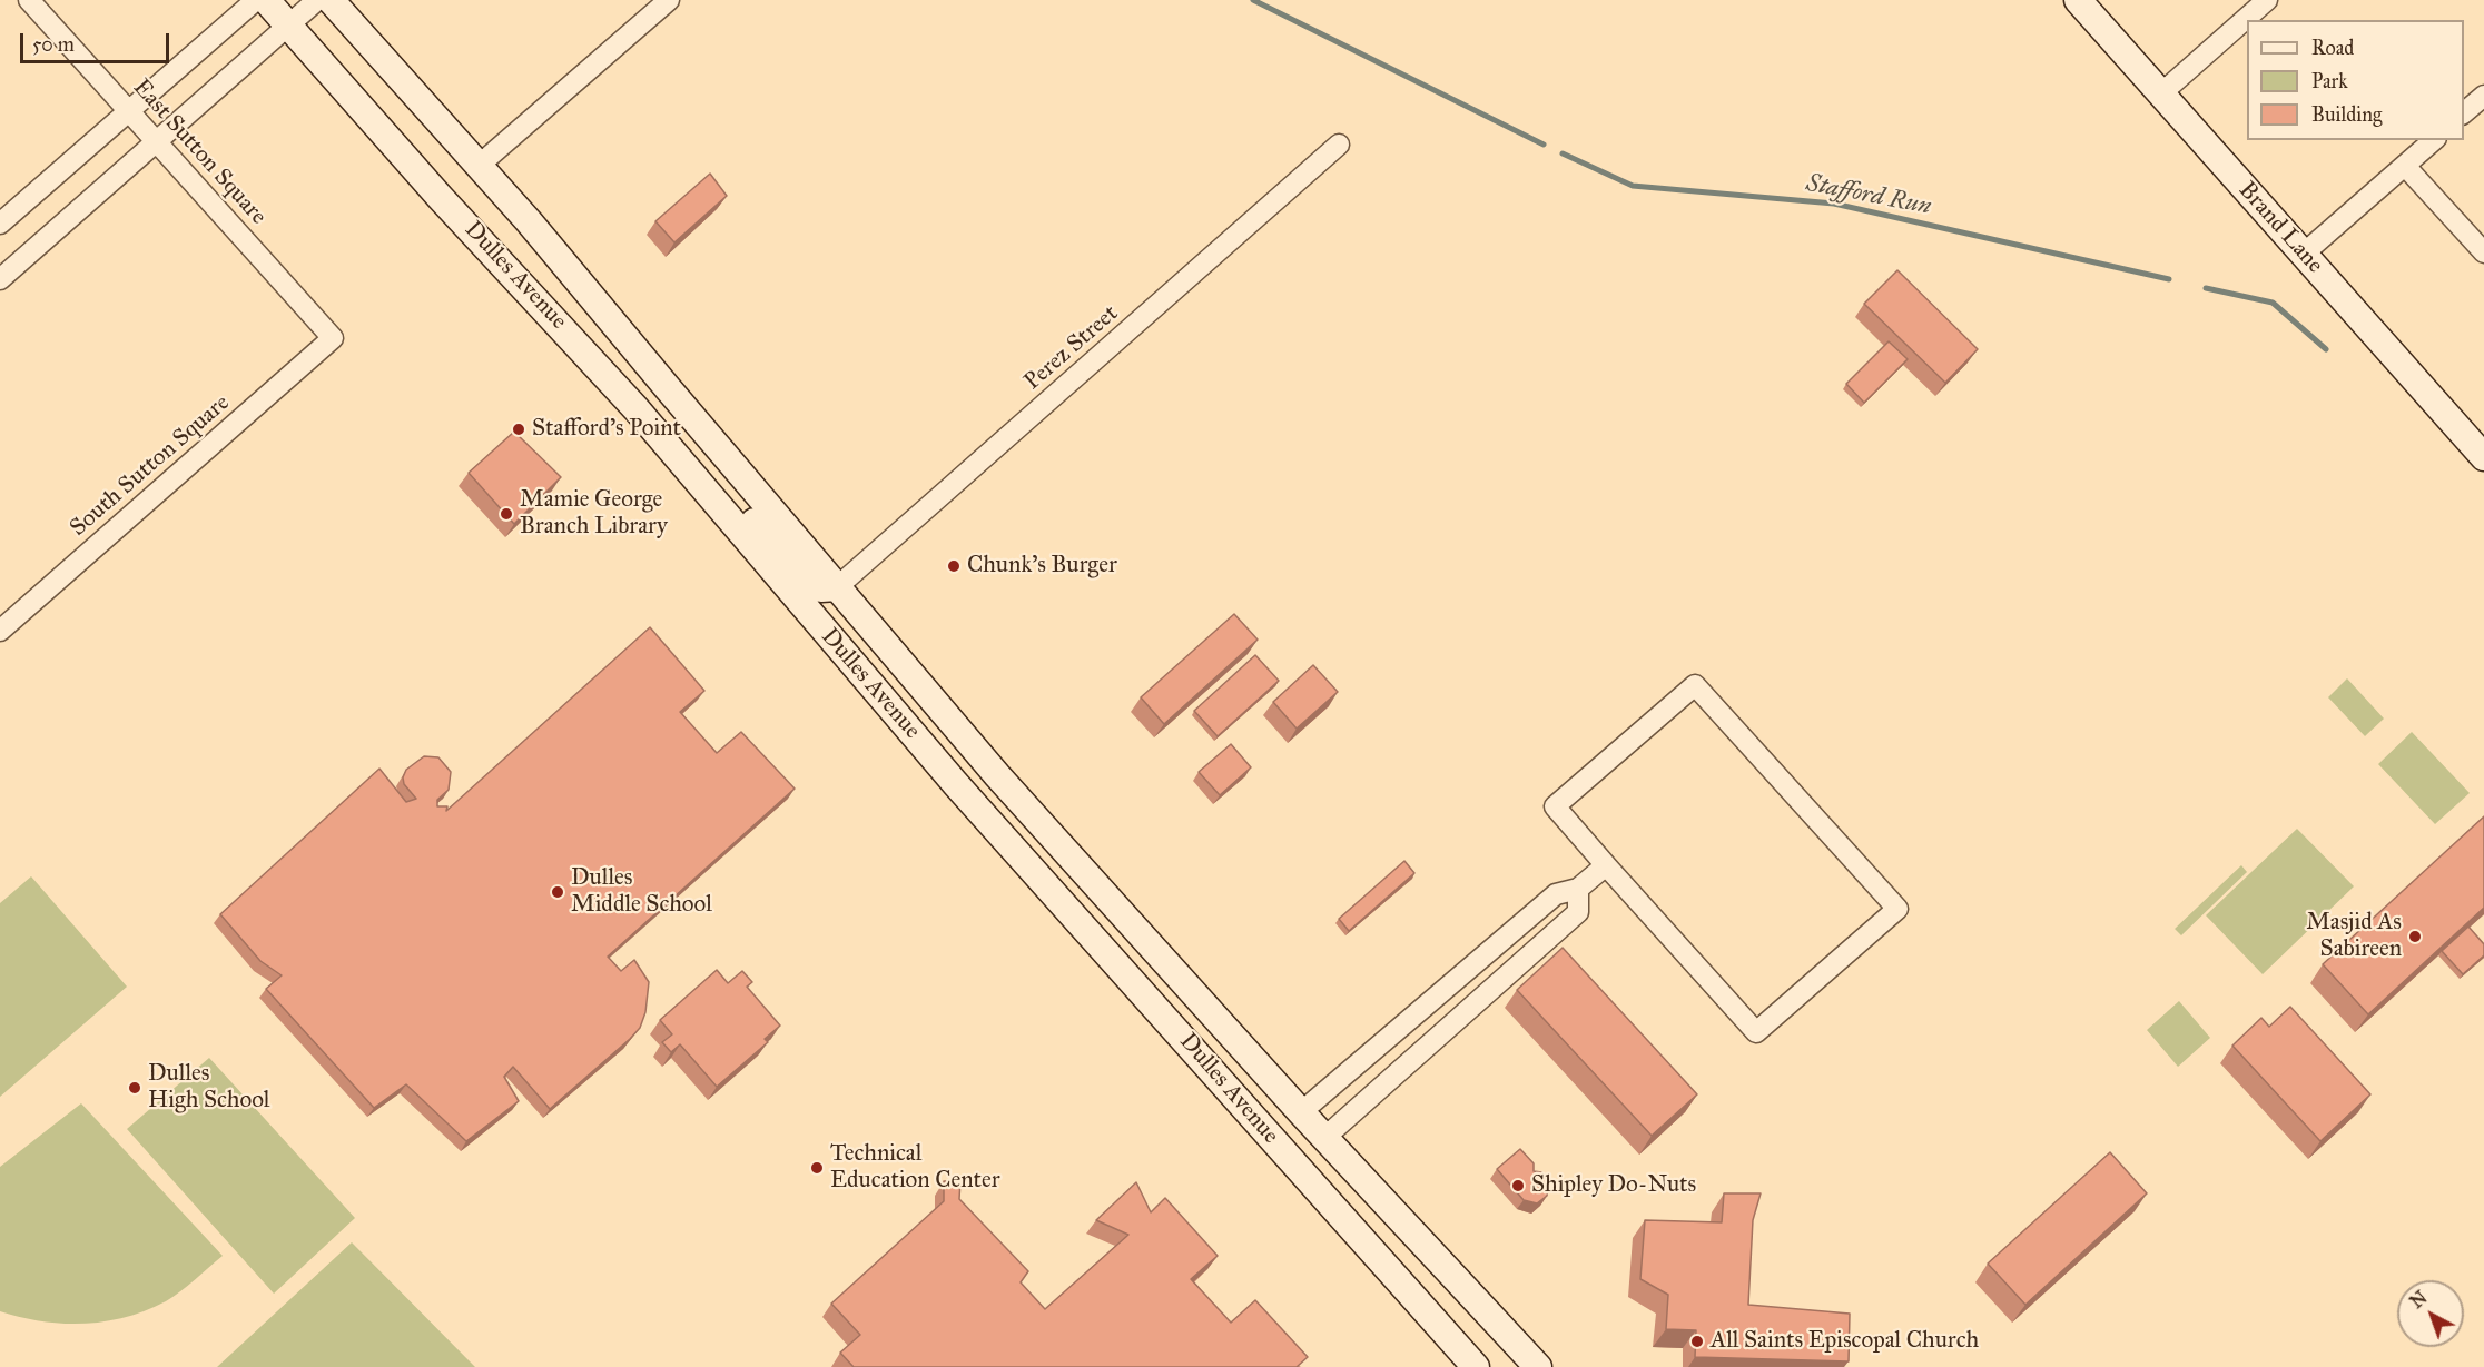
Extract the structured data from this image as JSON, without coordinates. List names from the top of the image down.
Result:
{
  "streets": {
    "main road": ["Brand Lane", "Dulles Avenue"],
    "street": ["East Sutton Square", "Perez Street", "South Sutton Square"]
  },
  "crossings": [
    ["East Sutton Square", "South Sutton Square"],
    ["Dulles Avenue", "Perez Street"]
  ],
  "water": ["Stafford Run"],
  "places": [
    "Stafford's Point",
    "Mamie George Branch Library",
    "Chunk's Burger",
    "Dulles Middle School",
    "Masjid As Sabireen",
    "Dulles High School",
    "Technical Education Center",
    "Shipley Do-Nuts",
    "All Saints Episcopal Church"
  ],
  "legend": ["Road", "Park", "Building"],
  "scale_bar": "50 m",
  "north": "top left"
}
